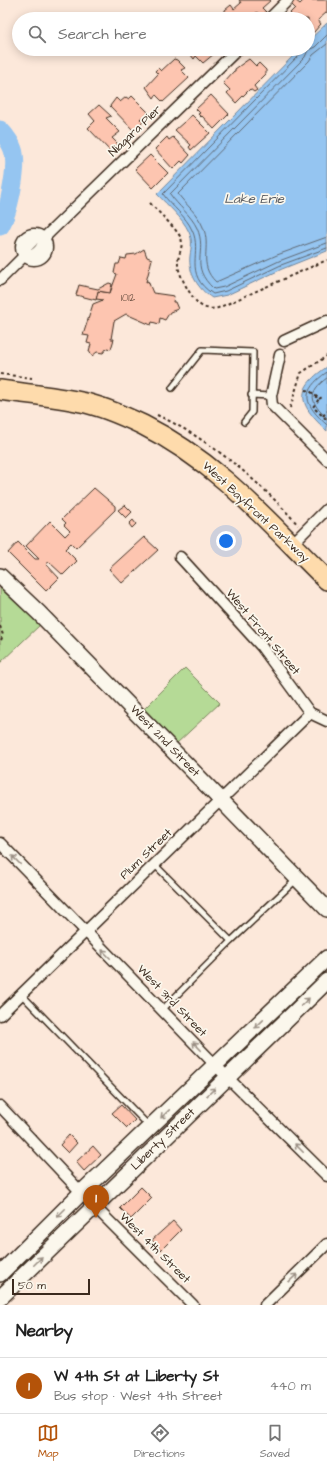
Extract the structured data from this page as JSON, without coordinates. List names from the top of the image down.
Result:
{
  "streets": {
    "highway": ["West Bayfront Parkway"],
    "street": [
      "Niagara Pier",
      "West Front Street",
      "West 2nd Street",
      "Plum Street",
      "West 3rd Street",
      "Liberty Street",
      "West 4th Street"
    ]
  },
  "crossings": [
    ["West Front Street", "Plum Street"],
    ["West 2nd Street", "Plum Street"],
    ["Plum Street", "West 3rd Street"],
    ["West 3rd Street", "Liberty Street"],
    ["Liberty Street", "West 4th Street"]
  ],
  "one_way": ["West 3rd Street"],
  "water": ["Lake Erie"],
  "house_numbers": ["1012"],
  "scale_bar": "50 m",
  "page": {
    "search": "Search here",
    "pins": "1",
    "scale": "50 m",
    "heading": "Nearby",
    "list": [
      {
        "mark": "1",
        "name": "W 4th St at Liberty St",
        "note": "Bus stop · West 4th Street",
        "value": "440 m"
      }
    ],
    "nav": ["Map", "Directions", "Saved"]
  }
}
